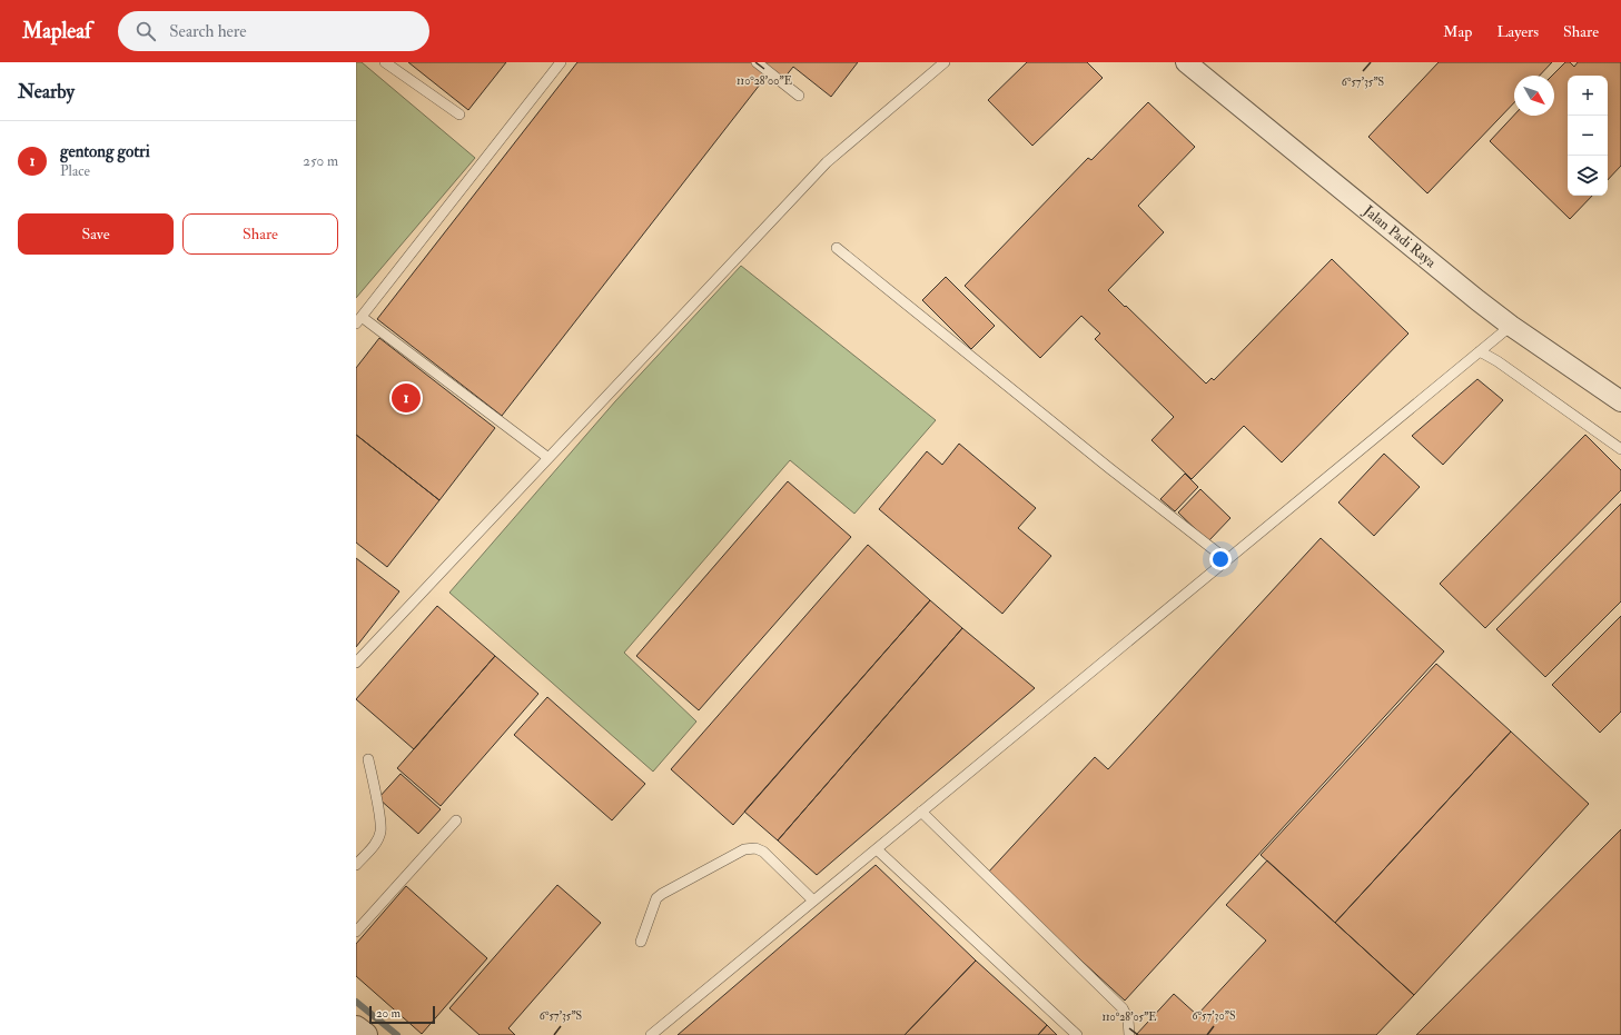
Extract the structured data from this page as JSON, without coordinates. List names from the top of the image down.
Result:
{
  "streets": {
    "street": ["Jalan Padi Raya"]
  },
  "scale_bar": "20 m",
  "north": "bottom right",
  "page": {
    "header": "Mapleaf",
    "search": "Search here",
    "nav": ["Map", "Layers", "Share"],
    "heading": "Nearby",
    "map_buttons": ["+", "−"],
    "list": [
      {
        "mark": "1",
        "name": "gentong gotri",
        "note": "Place",
        "value": "250 m"
      }
    ],
    "buttons": ["Save", "Share"],
    "pins": "1",
    "scale": "20 m"
  },
  "coordinates": [
    "110°28'00\"E",
    "6°57'35\"S",
    "6°57'30\"S",
    "110°28'05\"E"
  ]
}
